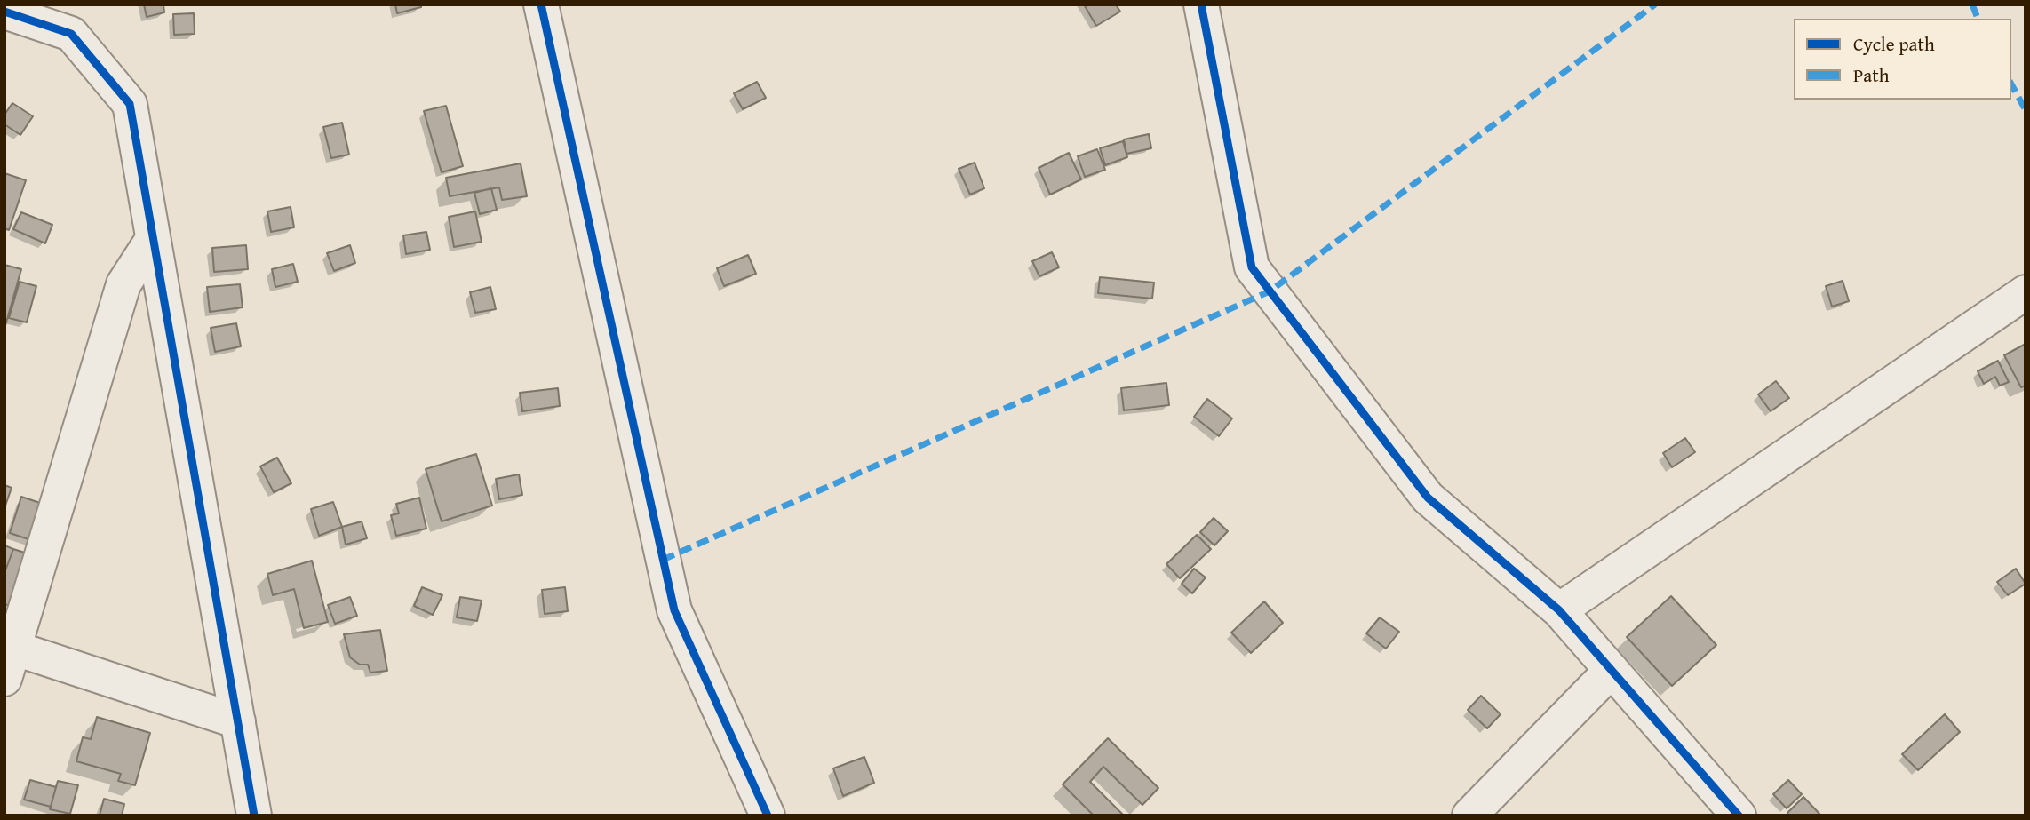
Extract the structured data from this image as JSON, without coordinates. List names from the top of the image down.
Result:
{
  "legend": ["Cycle path", "Path"]
}
